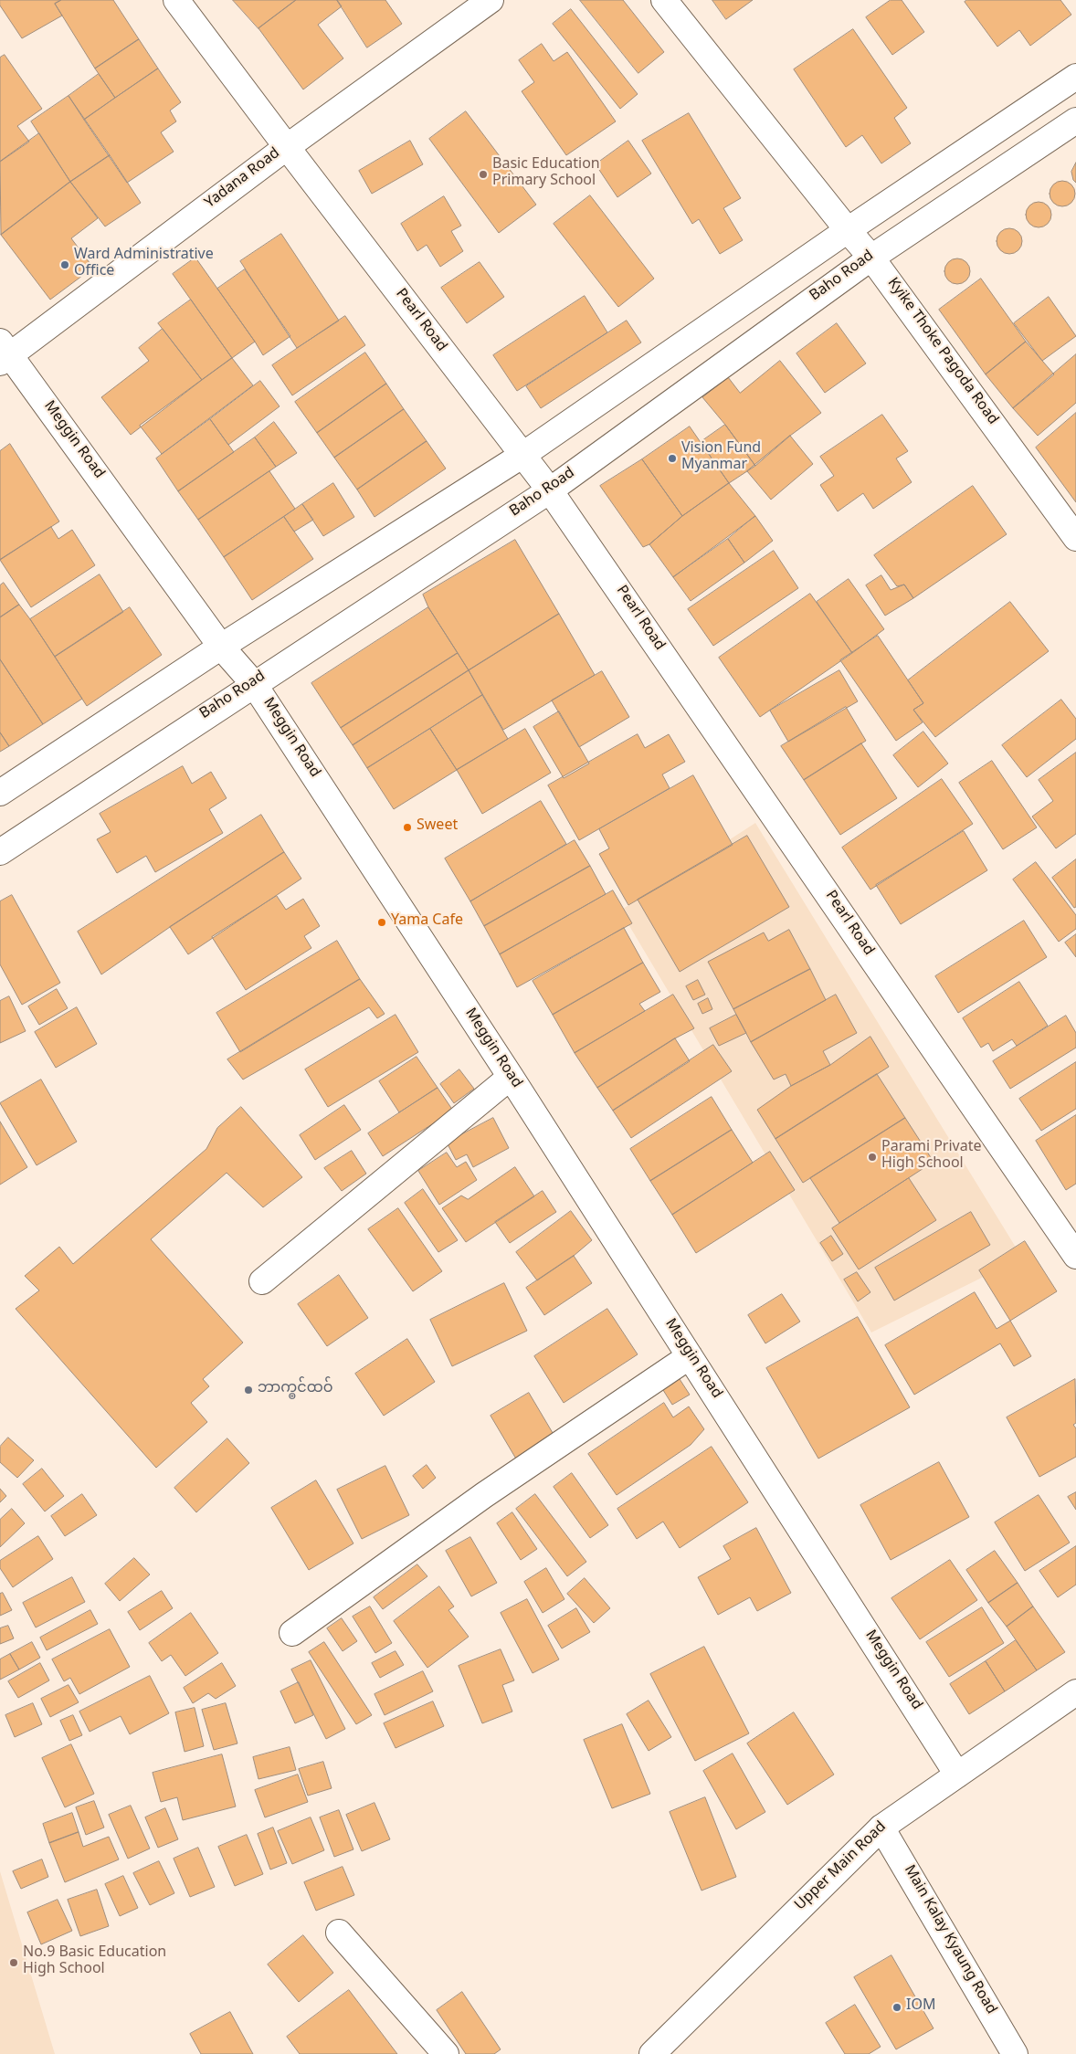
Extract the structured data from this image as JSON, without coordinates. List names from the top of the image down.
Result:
{
  "streets": {
    "street": [
      "Yadana Road",
      "Baho Road",
      "Pearl Road",
      "Kyike Thoke Pagoda Road",
      "Meggin Road",
      "Upper Main Road",
      "Main Kalay Kyaung Road"
    ]
  },
  "crossings": [
    ["Yadana Road", "Pearl Road"],
    ["Yadana Road", "Meggin Road"],
    ["Baho Road", "Pearl Road"],
    ["Baho Road", "Kyike Thoke Pagoda Road"],
    ["Baho Road", "Meggin Road"],
    ["Meggin Road", "Upper Main Road"],
    ["Upper Main Road", "Main Kalay Kyaung Road"]
  ],
  "places": [
    "Basic Education Primary School",
    "Ward Administrative Office",
    "Vision Fund Myanmar",
    "Sweet",
    "Yama Cafe",
    "Parami Private High School",
    "ဘာက္ၜၚ်ထဝ်",
    "No.9 Basic Education High School",
    "IOM"
  ]
}
